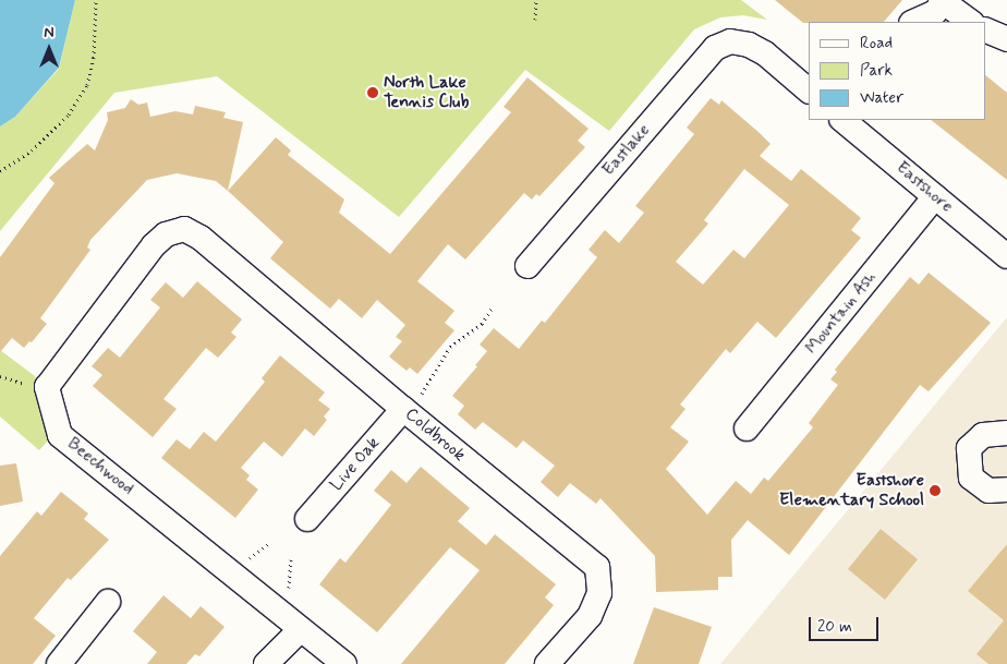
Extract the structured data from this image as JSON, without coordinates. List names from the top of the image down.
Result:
{
  "streets": {
    "street": [
      "Eastlake",
      "Eastshore",
      "Mountain Ash",
      "Coldbrook",
      "Live Oak",
      "Beechwood"
    ]
  },
  "crossings": [
    ["Eastshore", "Mountain Ash"],
    ["Coldbrook", "Live Oak"],
    ["Coldbrook", "Beechwood"]
  ],
  "places": ["North Lake Tennis Club", "Eastshore Elementary School"],
  "legend": ["Road", "Park", "Water"],
  "scale_bar": "20 m",
  "north": "top"
}
